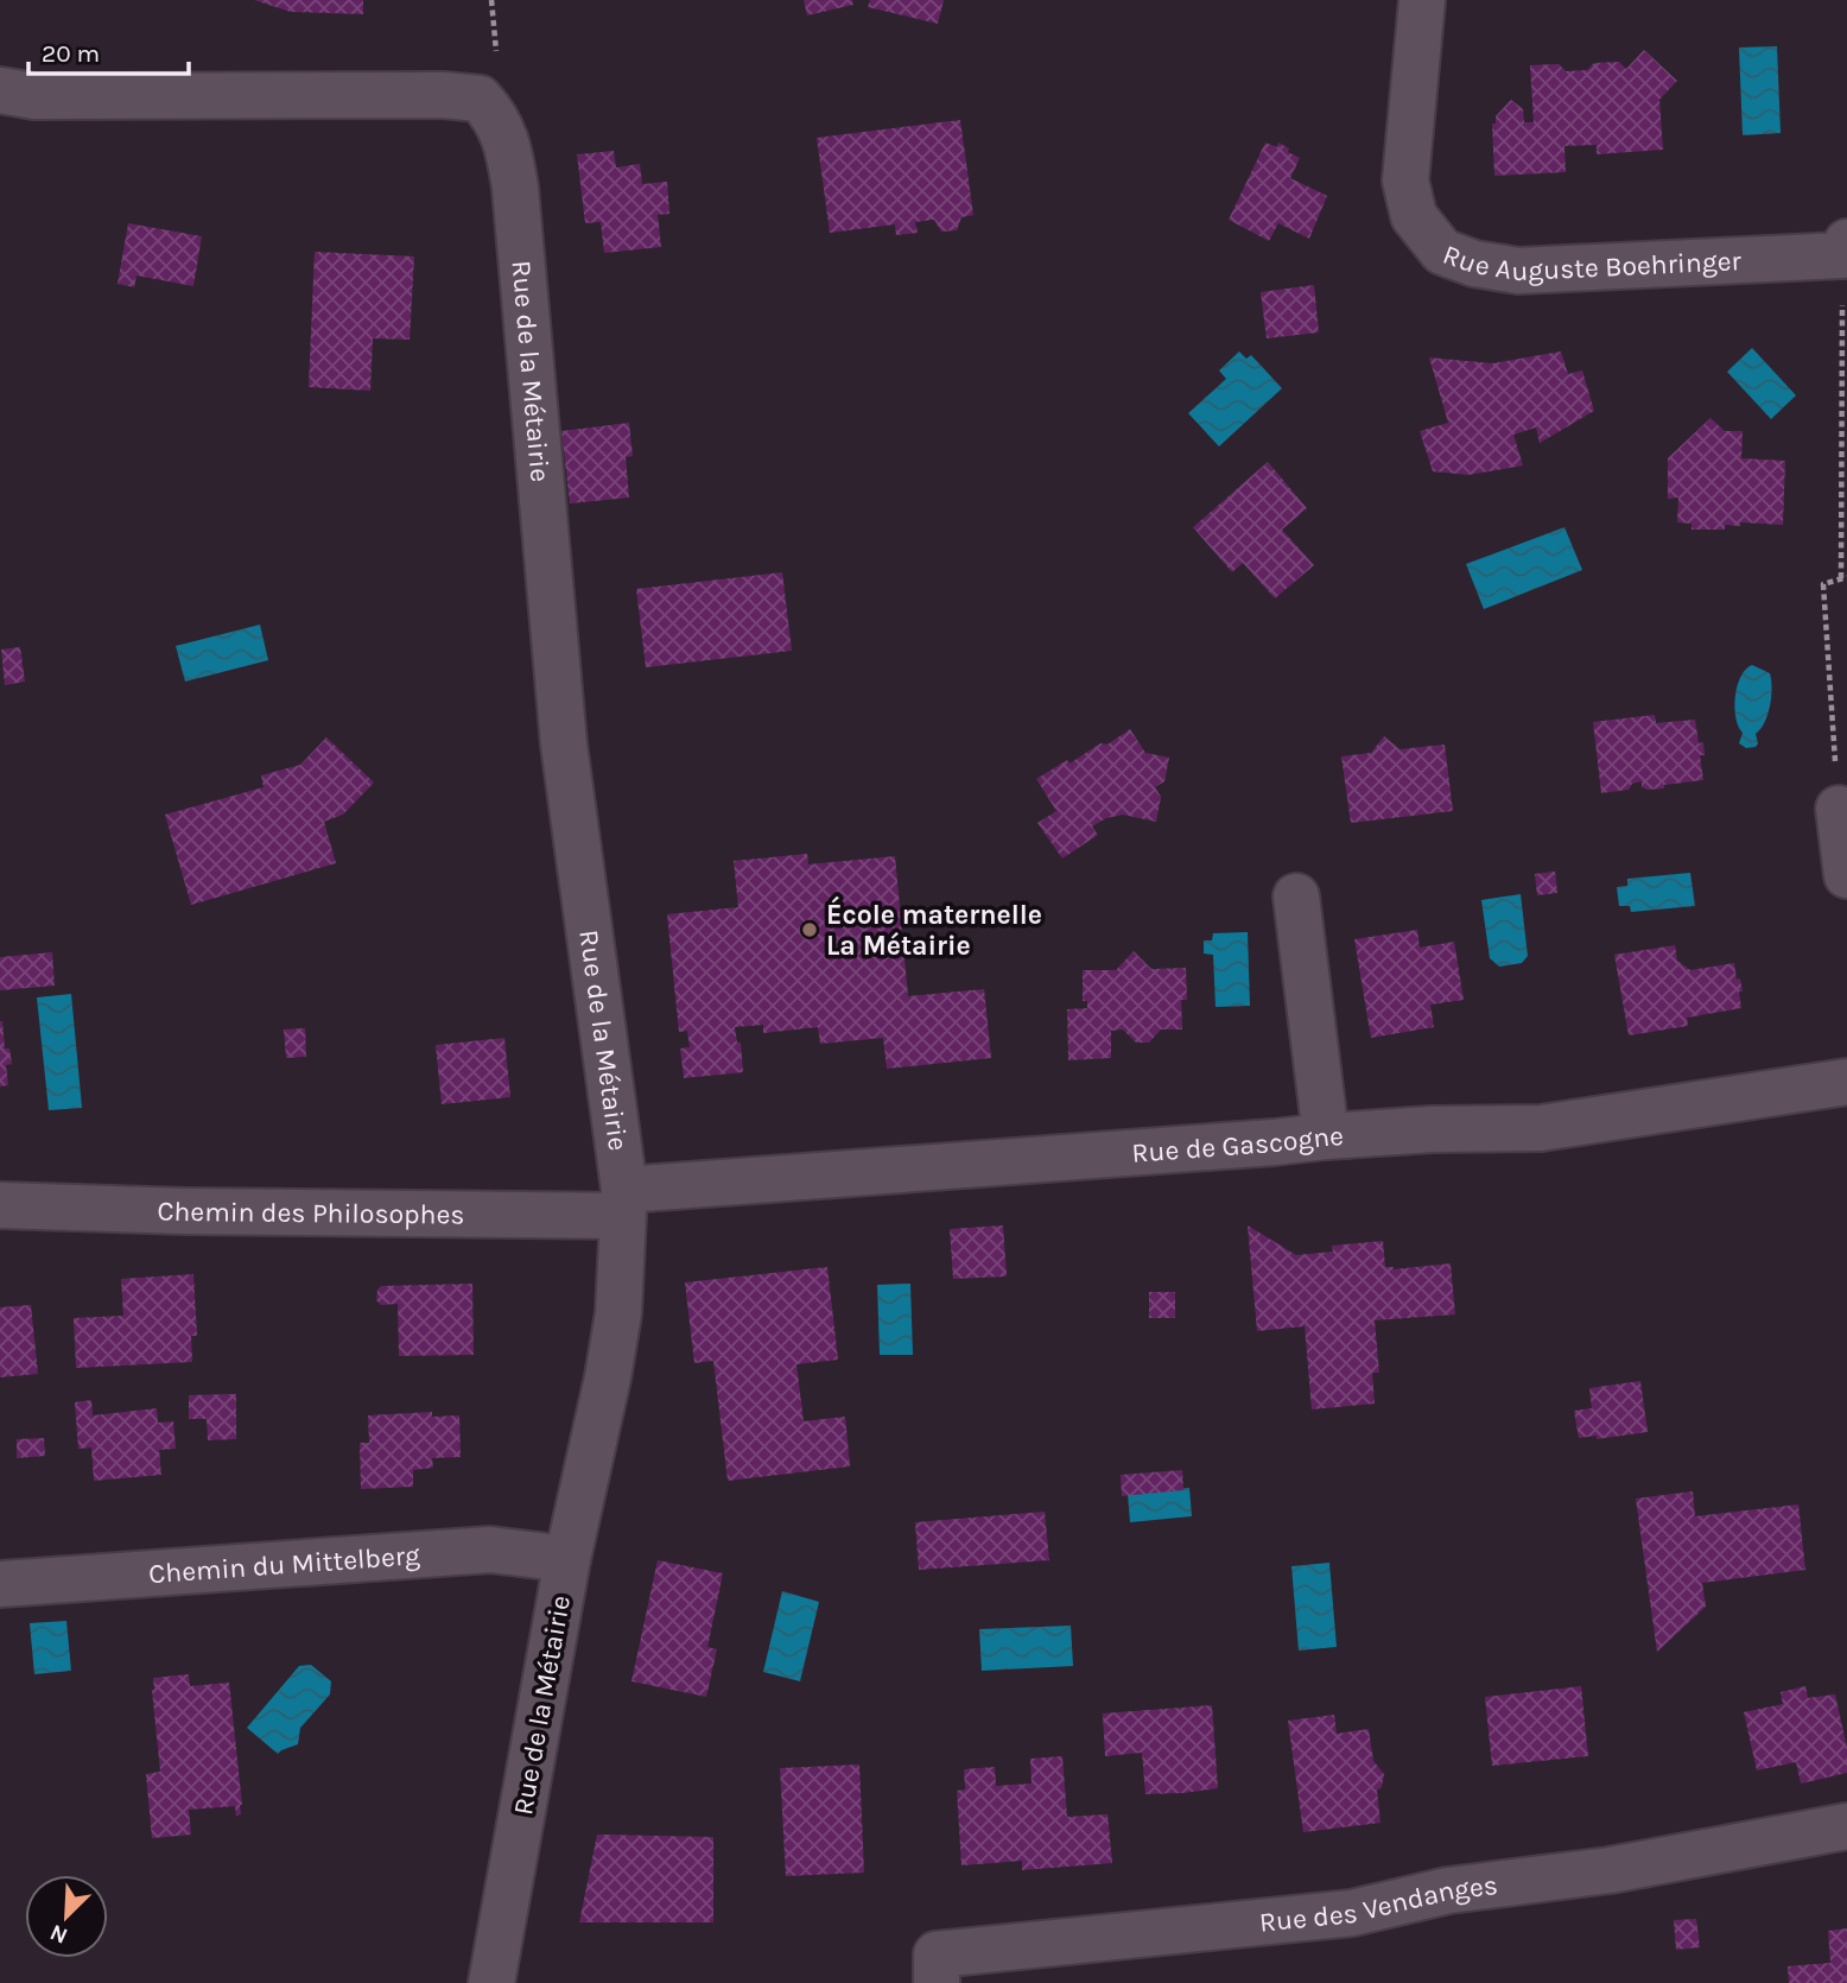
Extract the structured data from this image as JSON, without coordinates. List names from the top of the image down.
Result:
{
  "streets": {
    "street": [
      "Rue Auguste Boehringer",
      "Rue de la Métairie",
      "Rue de Gascogne",
      "Chemin des Philosophes",
      "Chemin du Mittelberg",
      "Rue des Vendanges"
    ]
  },
  "crossings": [
    ["Rue de la Métairie", "Rue de Gascogne"],
    ["Rue de la Métairie", "Chemin des Philosophes"],
    ["Rue de la Métairie", "Chemin du Mittelberg"],
    ["Rue de Gascogne", "Chemin des Philosophes"]
  ],
  "places": ["École maternelle La Métairie"],
  "scale_bar": "20 m",
  "north": "bottom left"
}
